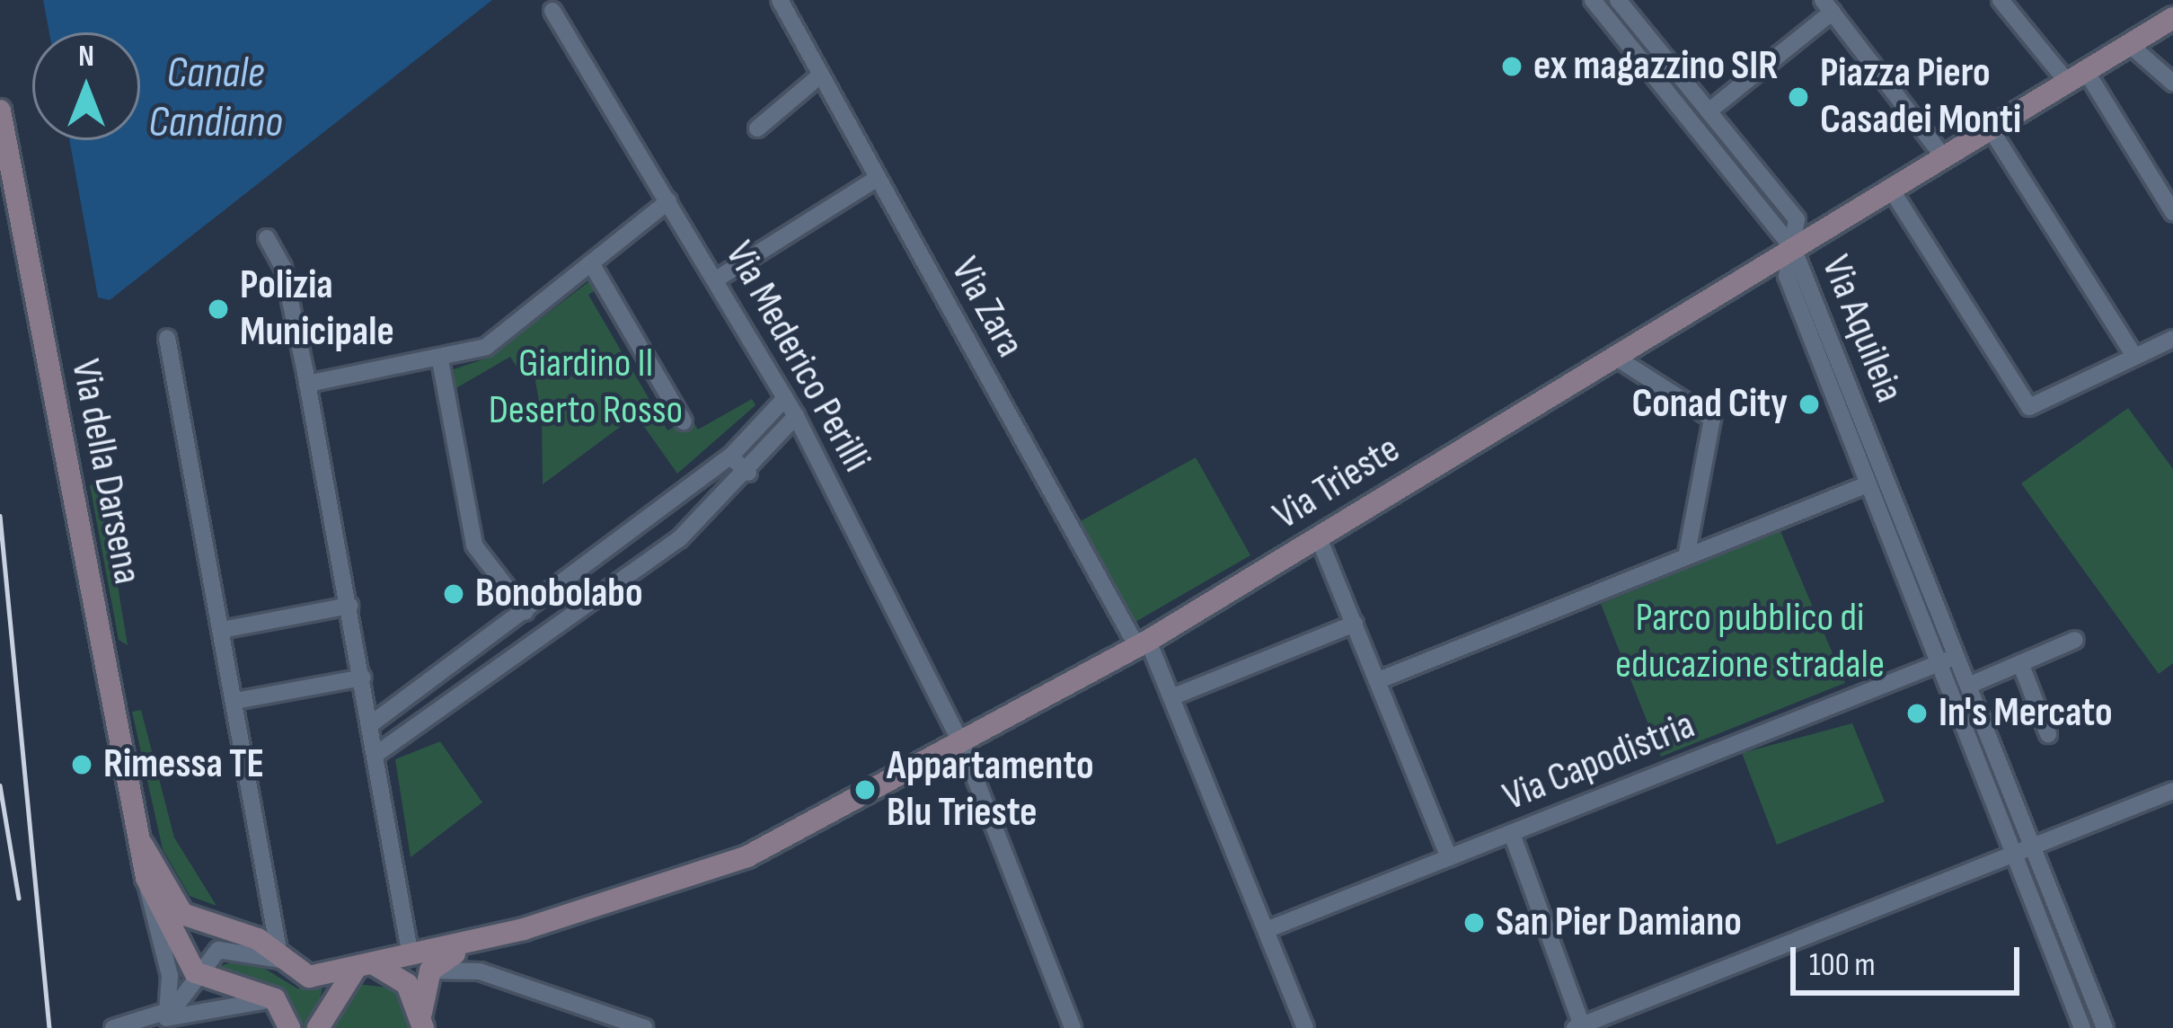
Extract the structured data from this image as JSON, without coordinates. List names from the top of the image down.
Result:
{
  "streets": {
    "street": [
      "Via Zara",
      "Via Aquileia",
      "Via Mederico Perilli",
      "Via della Darsena",
      "Via Trieste",
      "Via Capodistria"
    ]
  },
  "crossings": [
    ["Via Zara", "Via Trieste"],
    ["Via Zara", "Via Capodistria"],
    ["Via Aquileia", "Via Trieste"],
    ["Via Aquileia", "Via Capodistria"],
    ["Via Mederico Perilli", "Via Trieste"],
    ["Via della Darsena", "Via Trieste"]
  ],
  "water": ["Canale Candiano"],
  "parks": ["Giardino Il Deserto Rosso", "Parco pubblico di educazione stradale"],
  "places": [
    "ex magazzino SIR",
    "Piazza Piero Casadei Monti",
    "Polizia Municipale",
    "Conad City",
    "Bonobolabo",
    "In's Mercato",
    "Rimessa TE",
    "Appartamento Blu Trieste",
    "San Pier Damiano"
  ],
  "scale_bar": "100 m",
  "north": "top"
}
